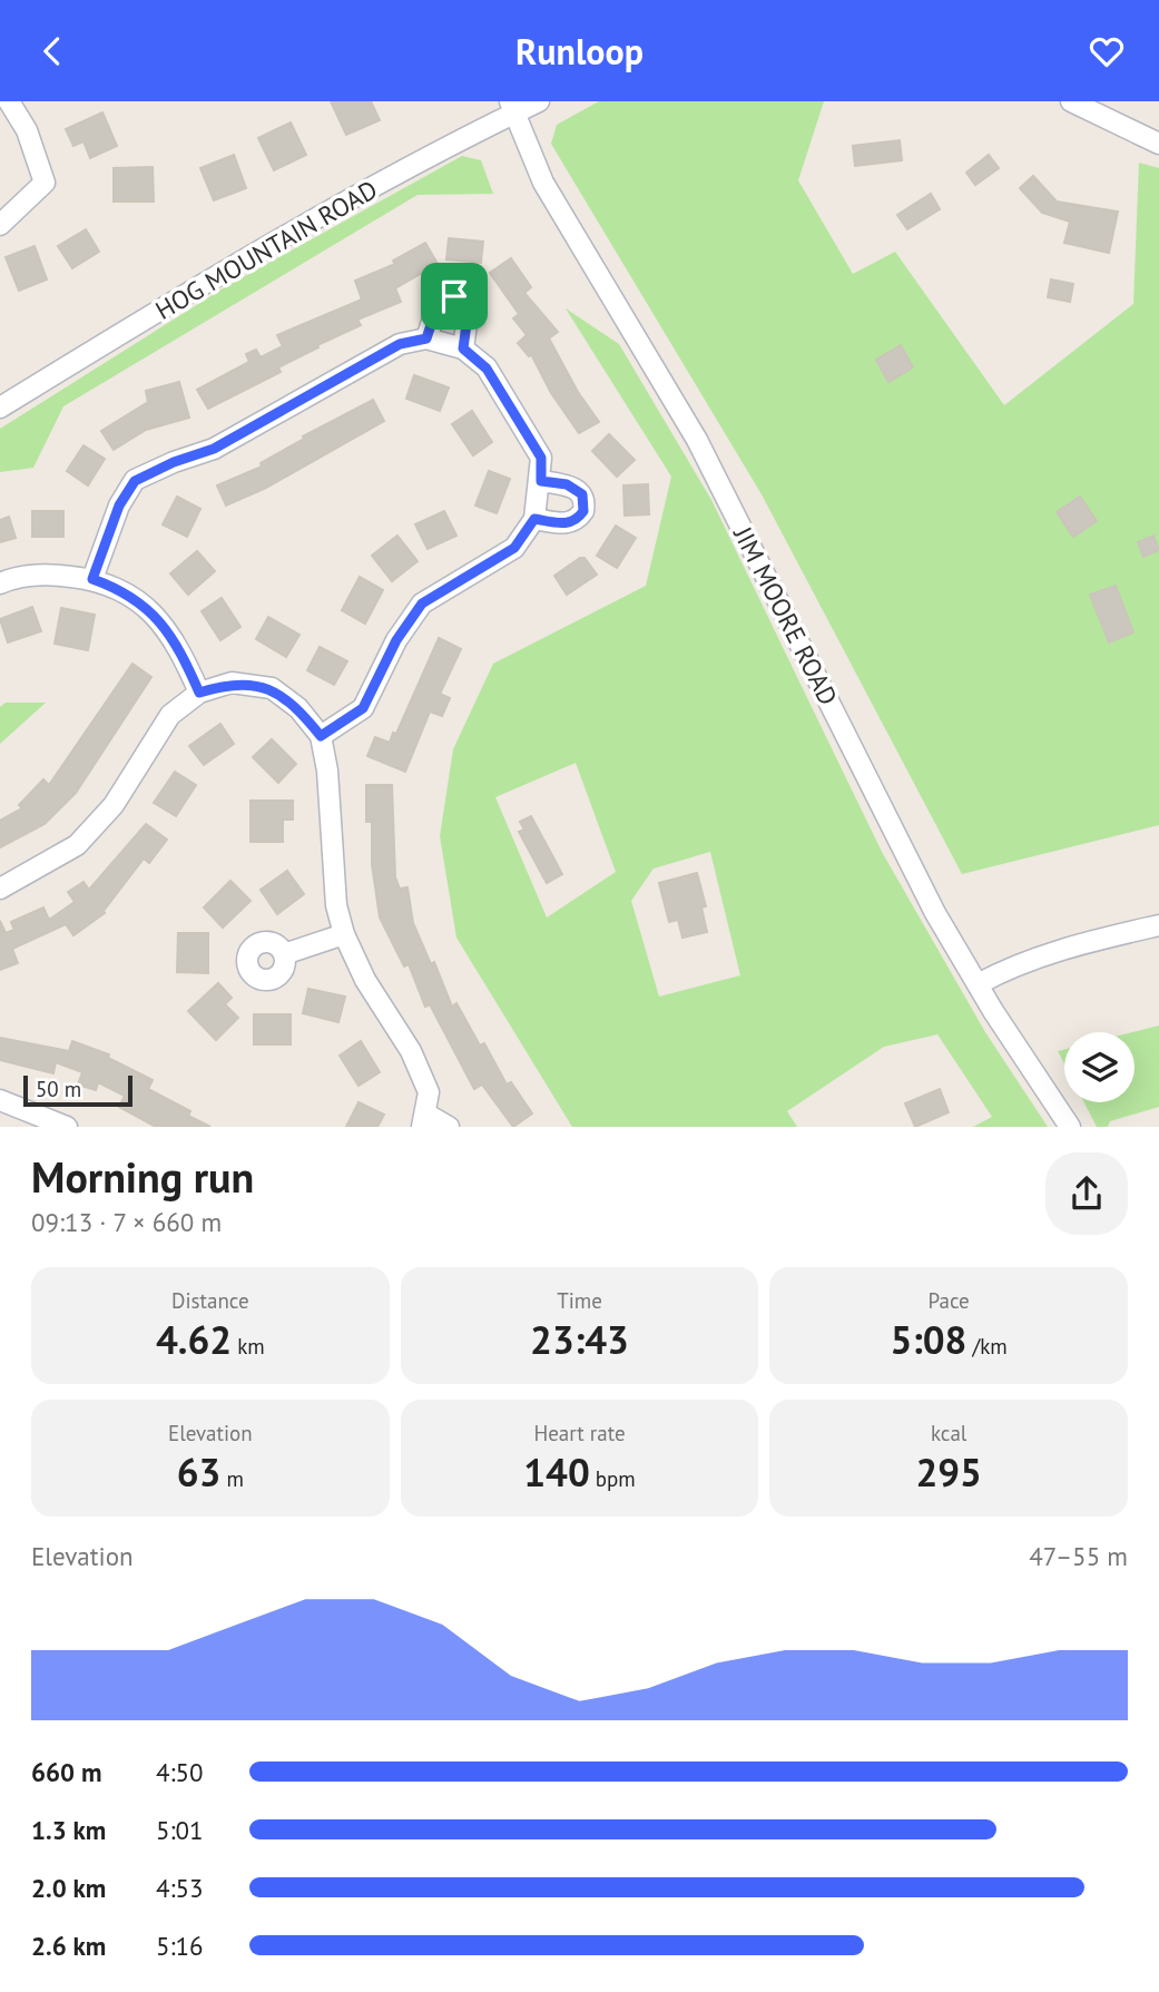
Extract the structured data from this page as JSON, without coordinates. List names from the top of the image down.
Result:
{
  "streets": {
    "street": ["HOG MOUNTAIN ROAD", "JIM MOORE ROAD"]
  },
  "crossings": [
    ["HOG MOUNTAIN ROAD", "JIM MOORE ROAD"]
  ],
  "scale_bar": "50 m",
  "page": {
    "header": "Runloop",
    "scale": "50 m",
    "heading": ["Morning run", "09:13 · 7 × 660 m"],
    "stats": [
      ["Distance", "4.62 km"],
      ["Time", "23:43"],
      ["Pace", "5:08 /km"],
      ["Elevation", "63 m"],
      ["Heart rate", "140 bpm"],
      ["kcal", "295"]
    ],
    "chart": ["Elevation", "47–55 m"],
    "list": [
      {
        "name": "660 m",
        "note": "4:50"
      },
      {
        "name": "1.3 km",
        "note": "5:01"
      },
      {
        "name": "2.0 km",
        "note": "4:53"
      },
      {
        "name": "2.6 km",
        "note": "5:16"
      }
    ]
  }
}
